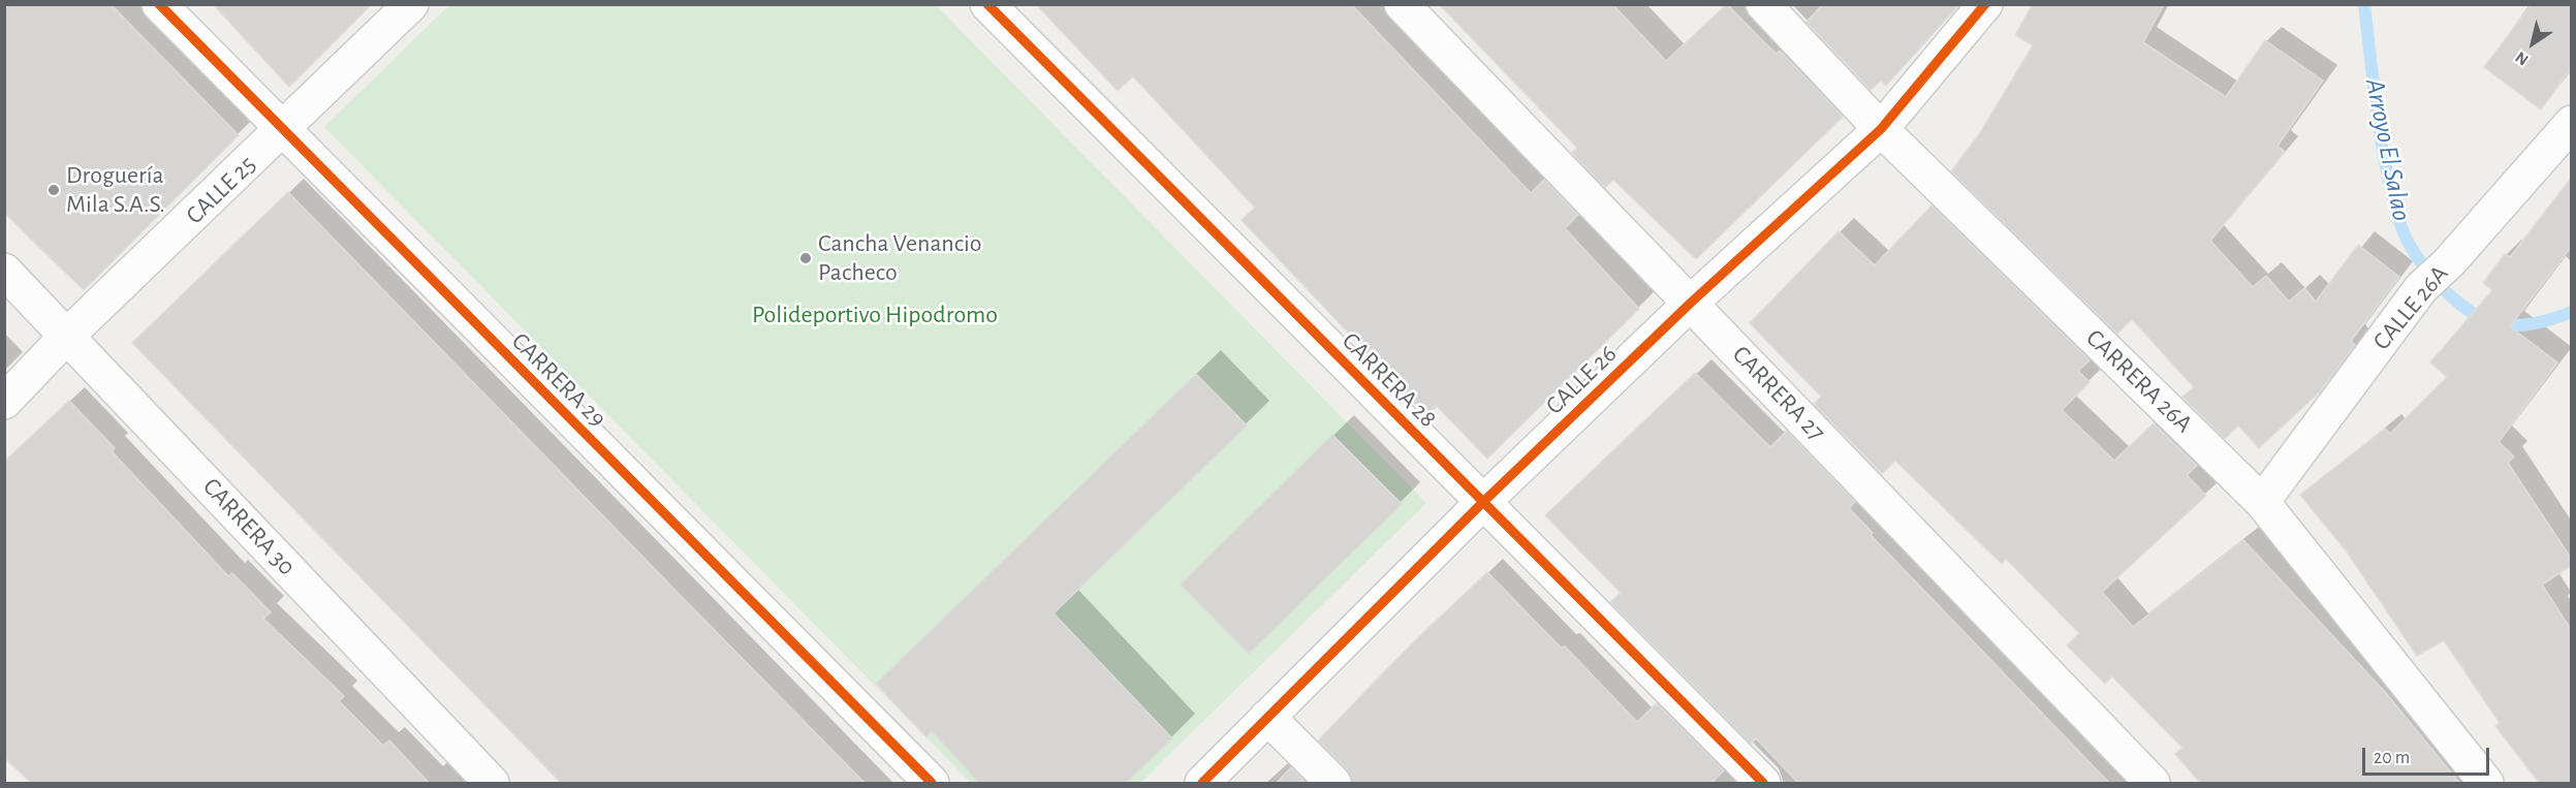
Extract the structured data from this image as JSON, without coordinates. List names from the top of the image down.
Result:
{
  "streets": {
    "street": [
      "CALLE 25",
      "CALLE 26A",
      "CARRERA 29",
      "CARRERA 28",
      "CALLE 26",
      "CARRERA 26A",
      "CARRERA 27",
      "CARRERA 30"
    ]
  },
  "crossings": [
    ["CALLE 25", "CARRERA 29"],
    ["CALLE 25", "CARRERA 30"],
    ["CALLE 26A", "CARRERA 26A"],
    ["CARRERA 28", "CALLE 26"],
    ["CALLE 26", "CARRERA 26A"],
    ["CALLE 26", "CARRERA 27"]
  ],
  "water": ["Arroyo El Salao"],
  "parks": ["Polideportivo Hipodromo"],
  "places": ["Droguería Mila S.A.S.", "Cancha Venancio Pacheco"],
  "scale_bar": "20 m",
  "north": "bottom left"
}
